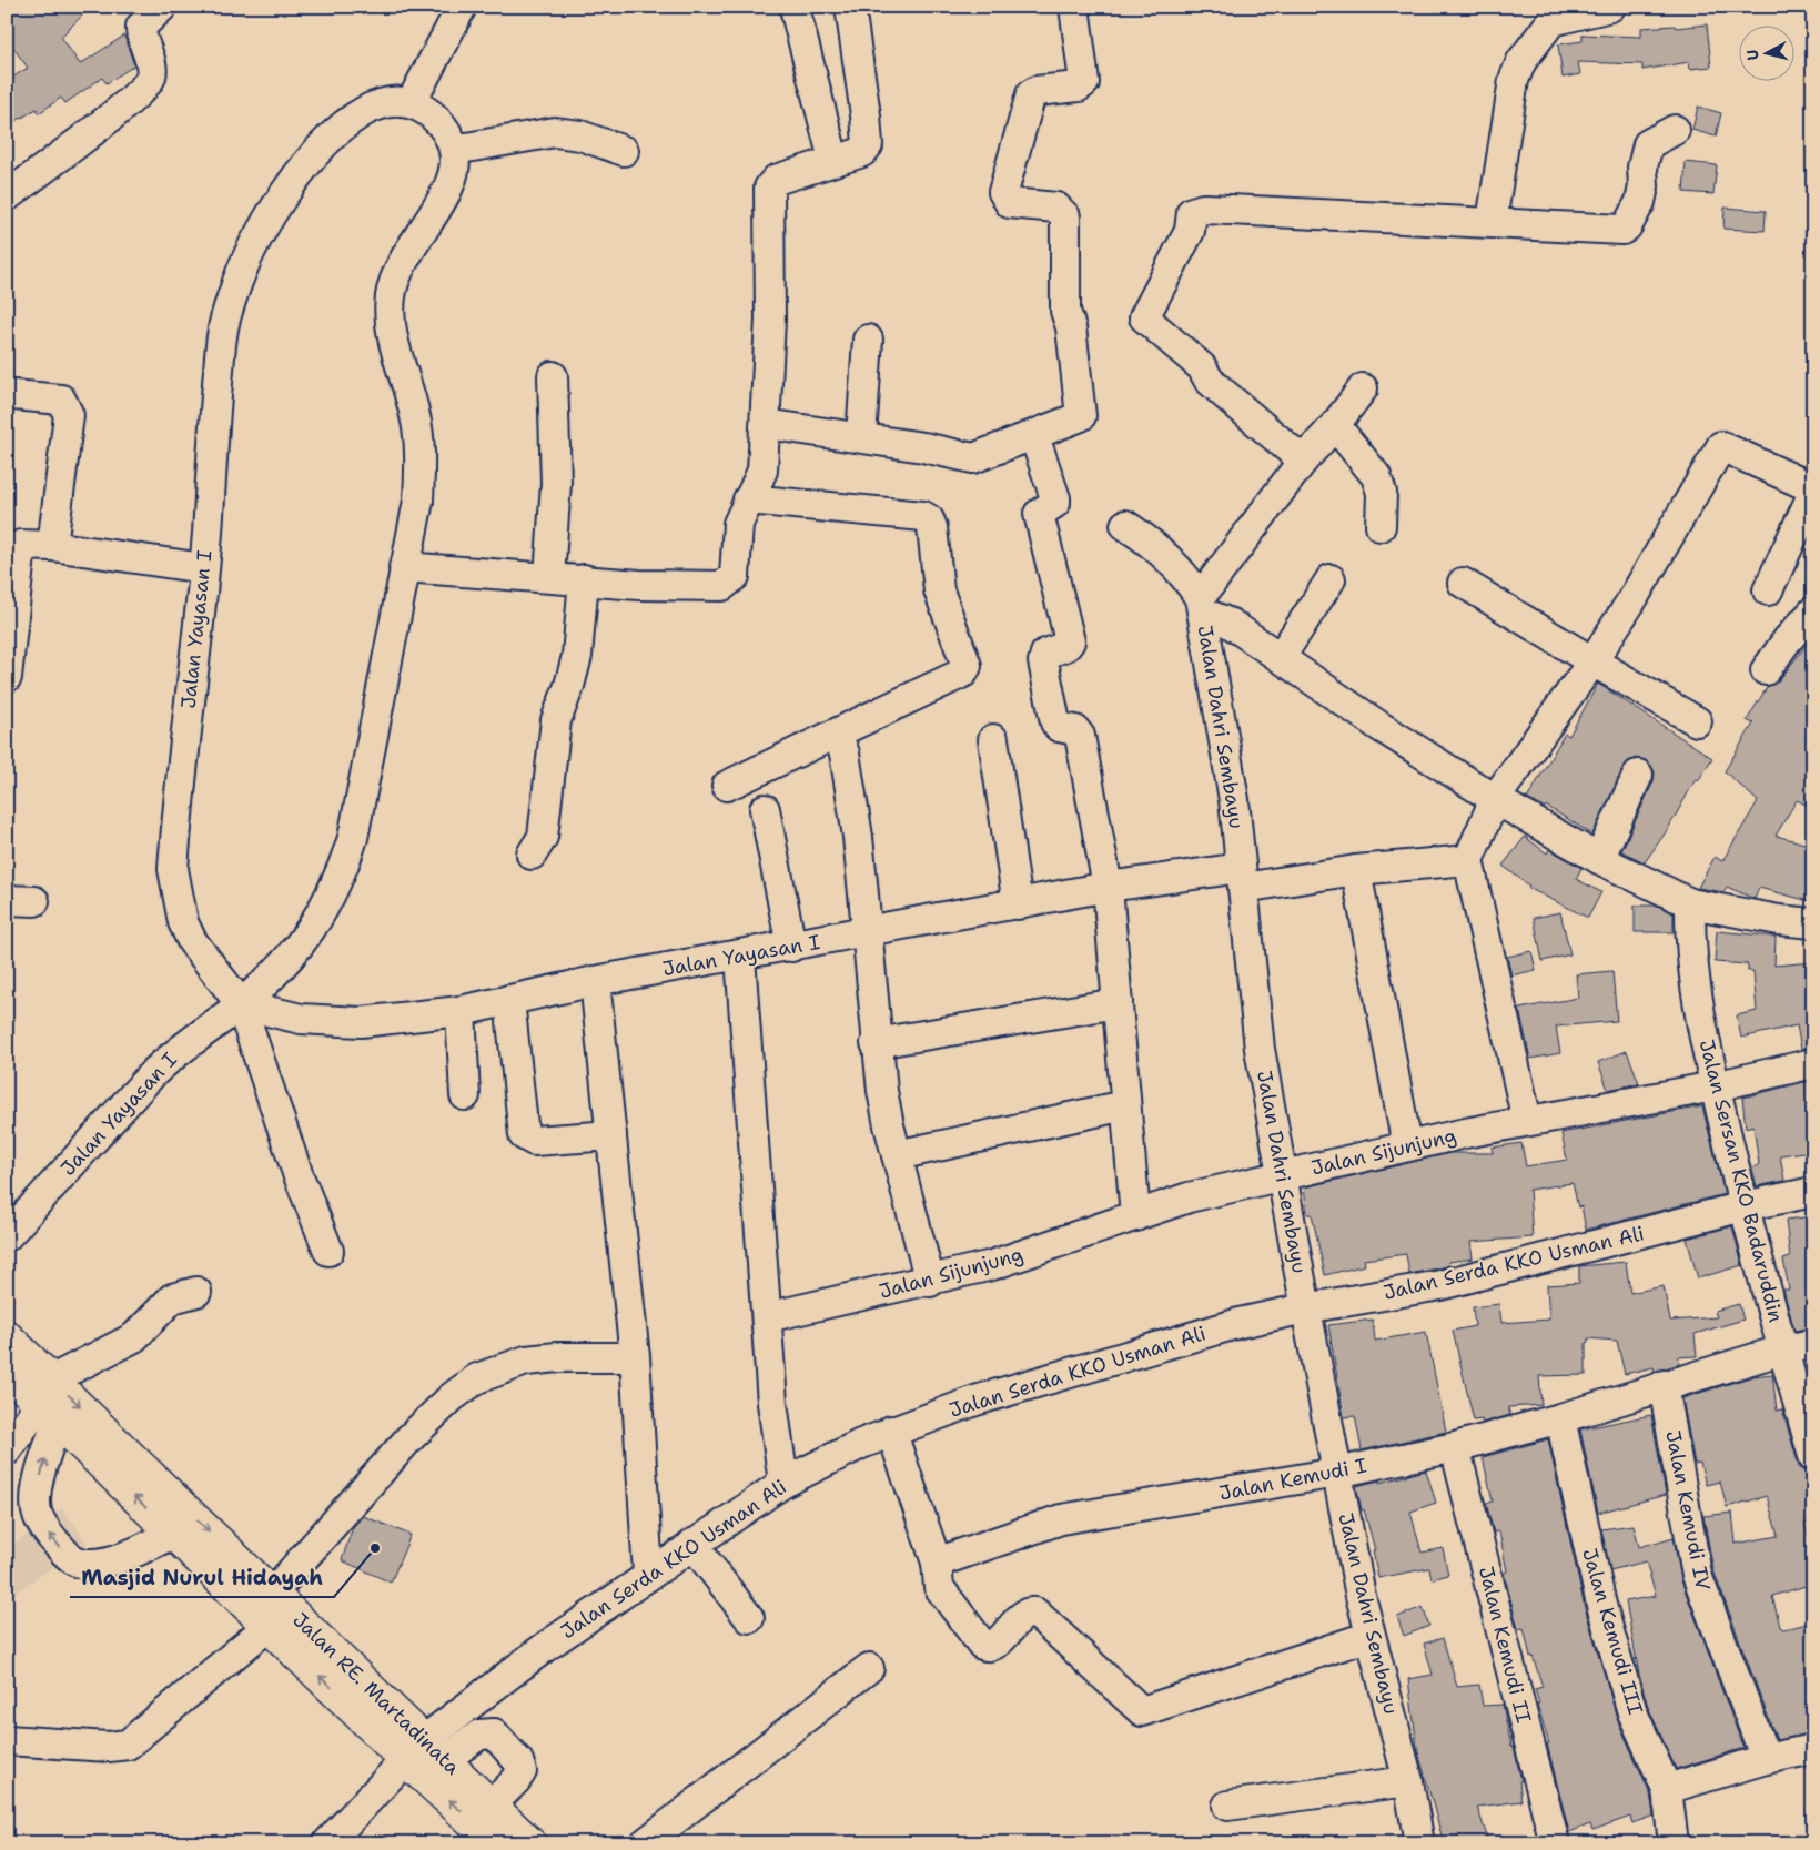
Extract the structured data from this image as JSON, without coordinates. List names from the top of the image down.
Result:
{
  "streets": {
    "highway": ["Jalan RE. Martadinata"],
    "street": [
      "Jalan Yayasan I",
      "Jalan Dahri Sembayu",
      "Jalan Sijunjung",
      "Jalan Sersan KKO Badaruddin",
      "Jalan Serda KKO Usman Ali",
      "Jalan Kemudi I",
      "Jalan Kemudi IV",
      "Jalan Kemudi III",
      "Jalan Kemudi II"
    ]
  },
  "crossings": [
    ["Jalan Yayasan I", "Jalan Dahri Sembayu"],
    ["Jalan Dahri Sembayu", "Jalan Sijunjung"],
    ["Jalan Dahri Sembayu", "Jalan Serda KKO Usman Ali"],
    ["Jalan Dahri Sembayu", "Jalan Kemudi I"],
    ["Jalan Sijunjung", "Jalan Sersan KKO Badaruddin"],
    ["Jalan Sersan KKO Badaruddin", "Jalan Serda KKO Usman Ali"],
    ["Jalan Sersan KKO Badaruddin", "Jalan Kemudi I"],
    ["Jalan Serda KKO Usman Ali", "Jalan RE. Martadinata"],
    ["Jalan Kemudi I", "Jalan Kemudi IV"],
    ["Jalan Kemudi I", "Jalan Kemudi III"],
    ["Jalan Kemudi I", "Jalan Kemudi II"]
  ],
  "places": ["Masjid Nurul Hidayah"],
  "north": "left"
}
